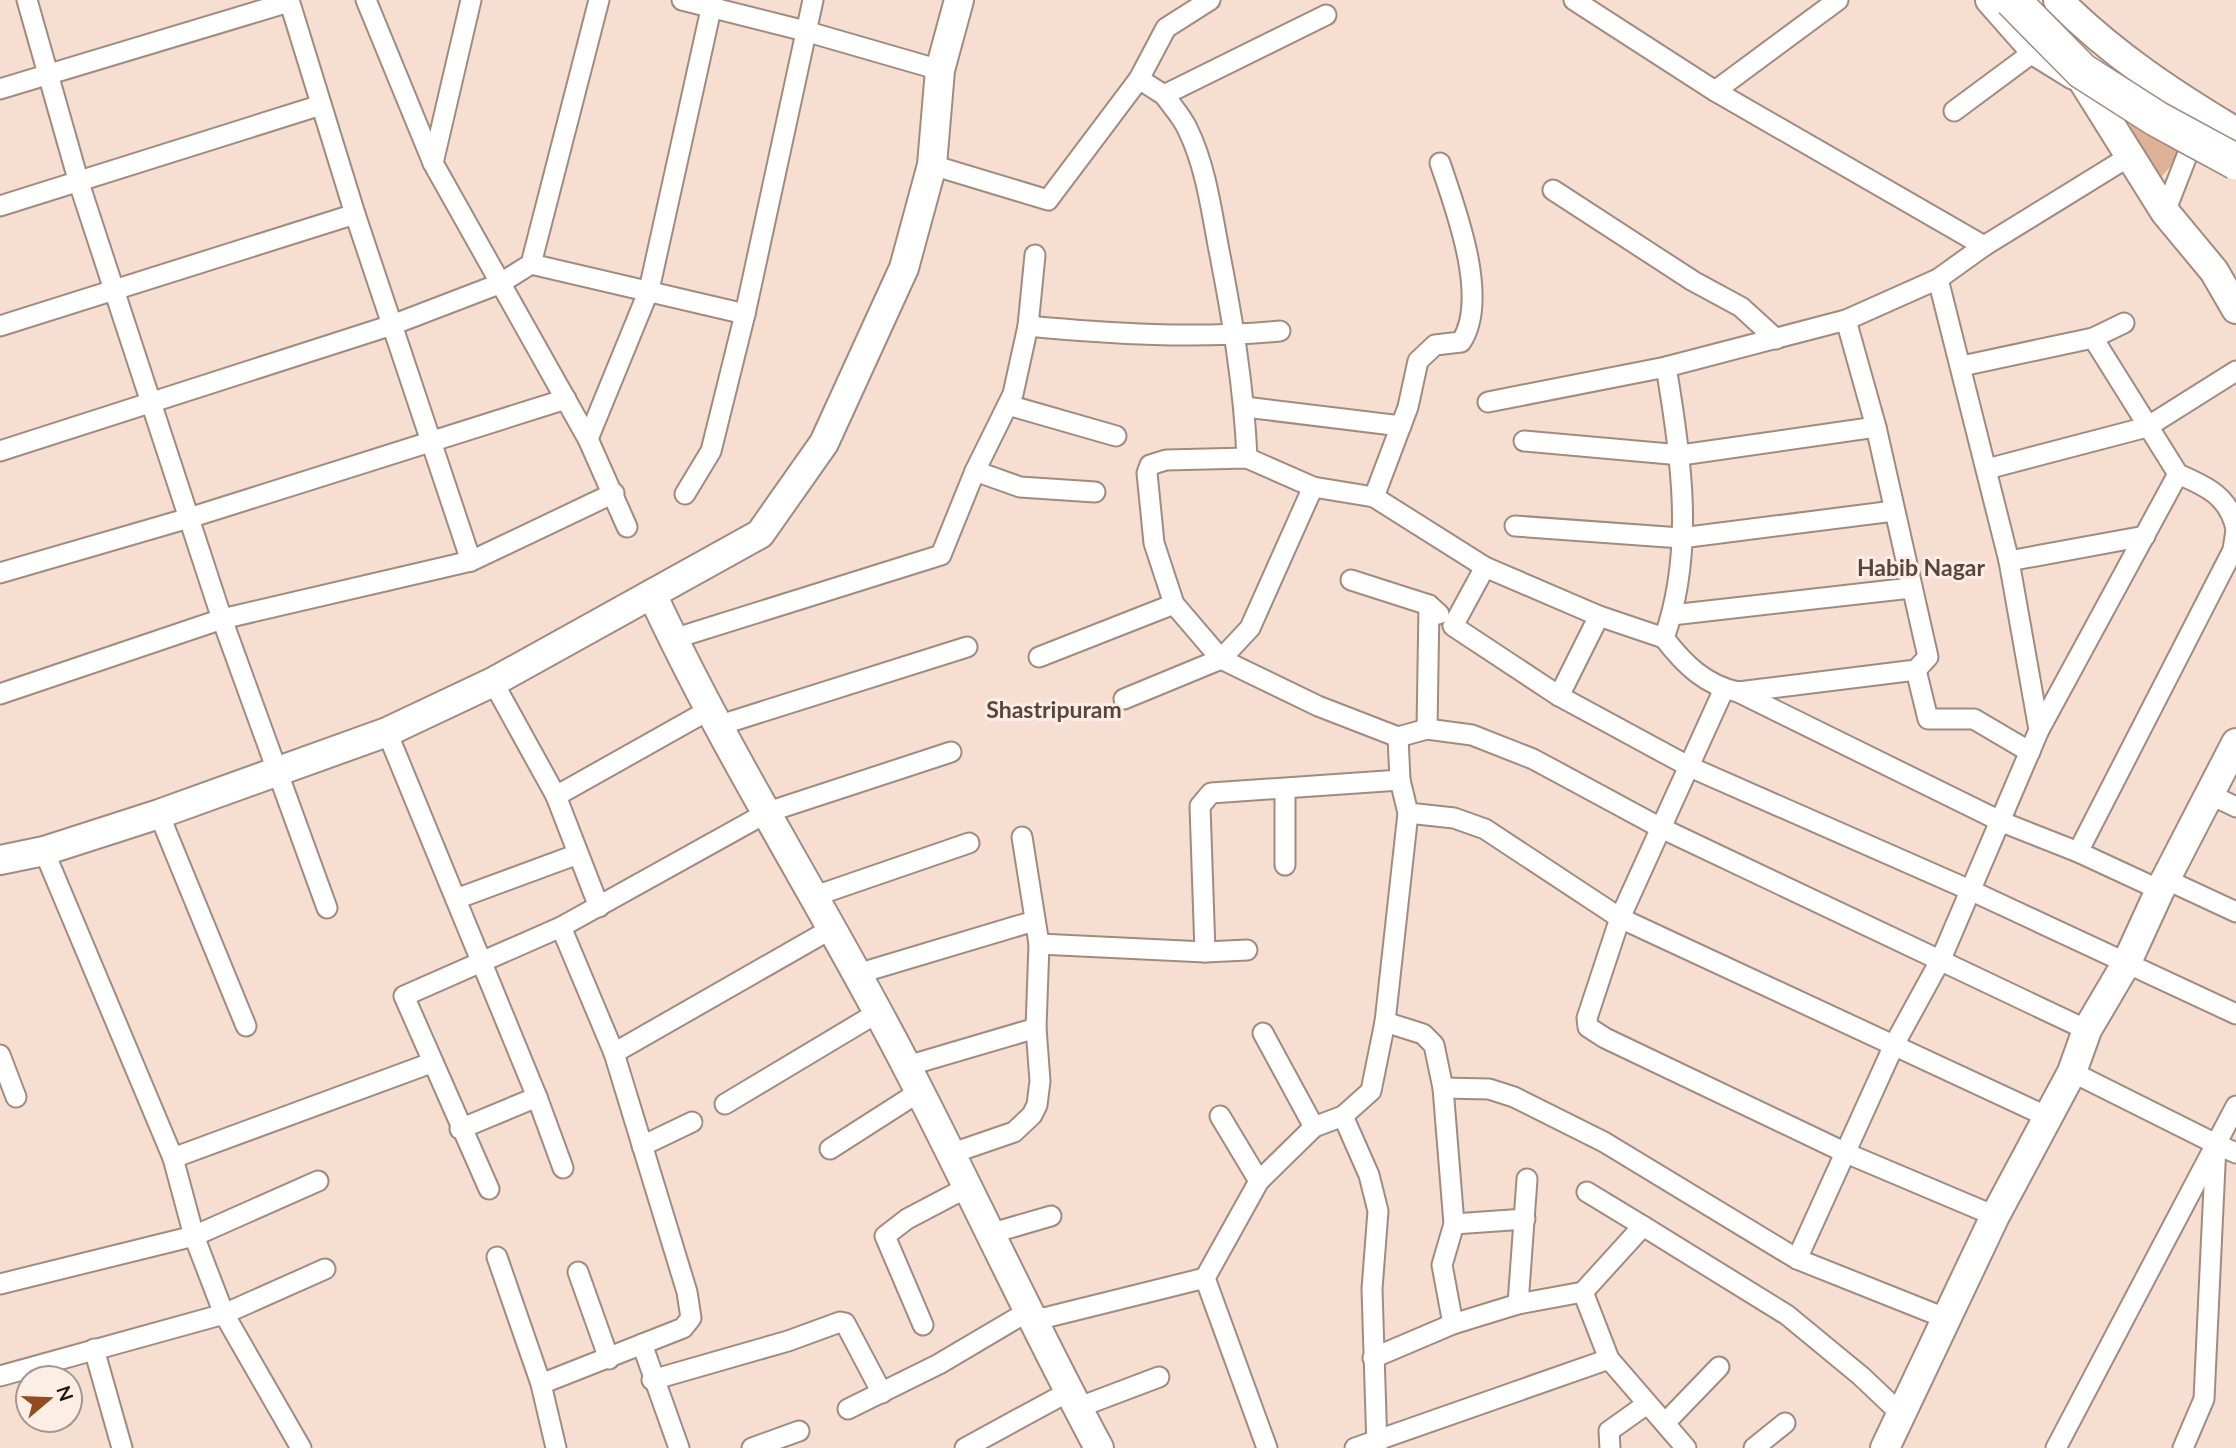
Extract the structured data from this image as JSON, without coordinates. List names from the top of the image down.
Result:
{
  "districts": ["Habib Nagar", "Shastripuram"],
  "north": "right"
}
